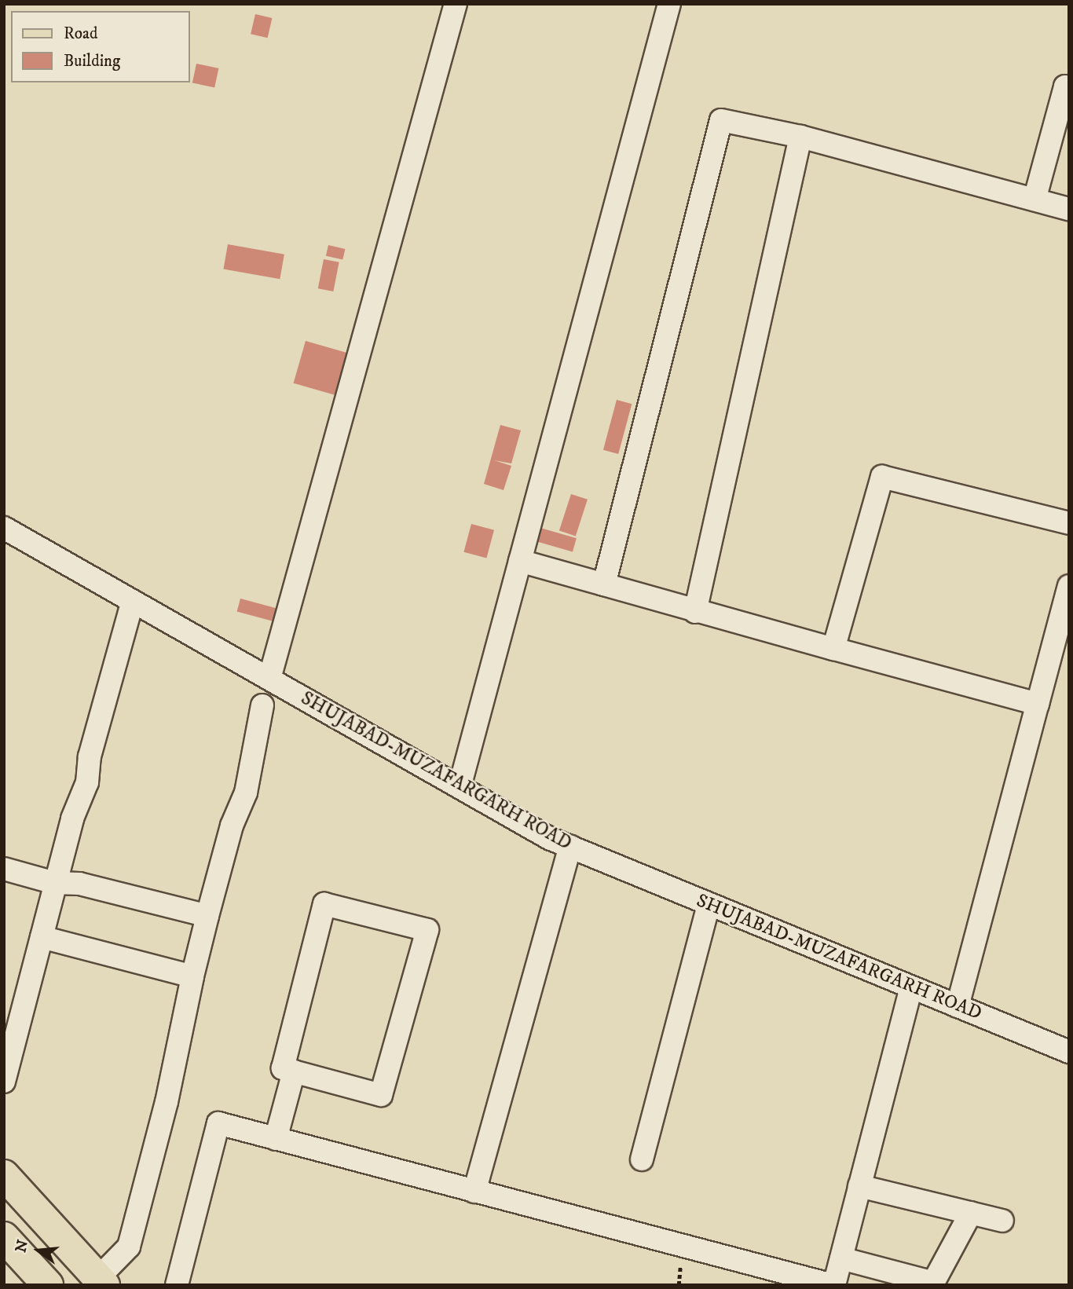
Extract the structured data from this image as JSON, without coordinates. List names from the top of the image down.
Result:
{
  "streets": {
    "street": ["SHUJABAD-MUZAFARGARH ROAD"]
  },
  "legend": ["Road", "Building"],
  "north": "left"
}
